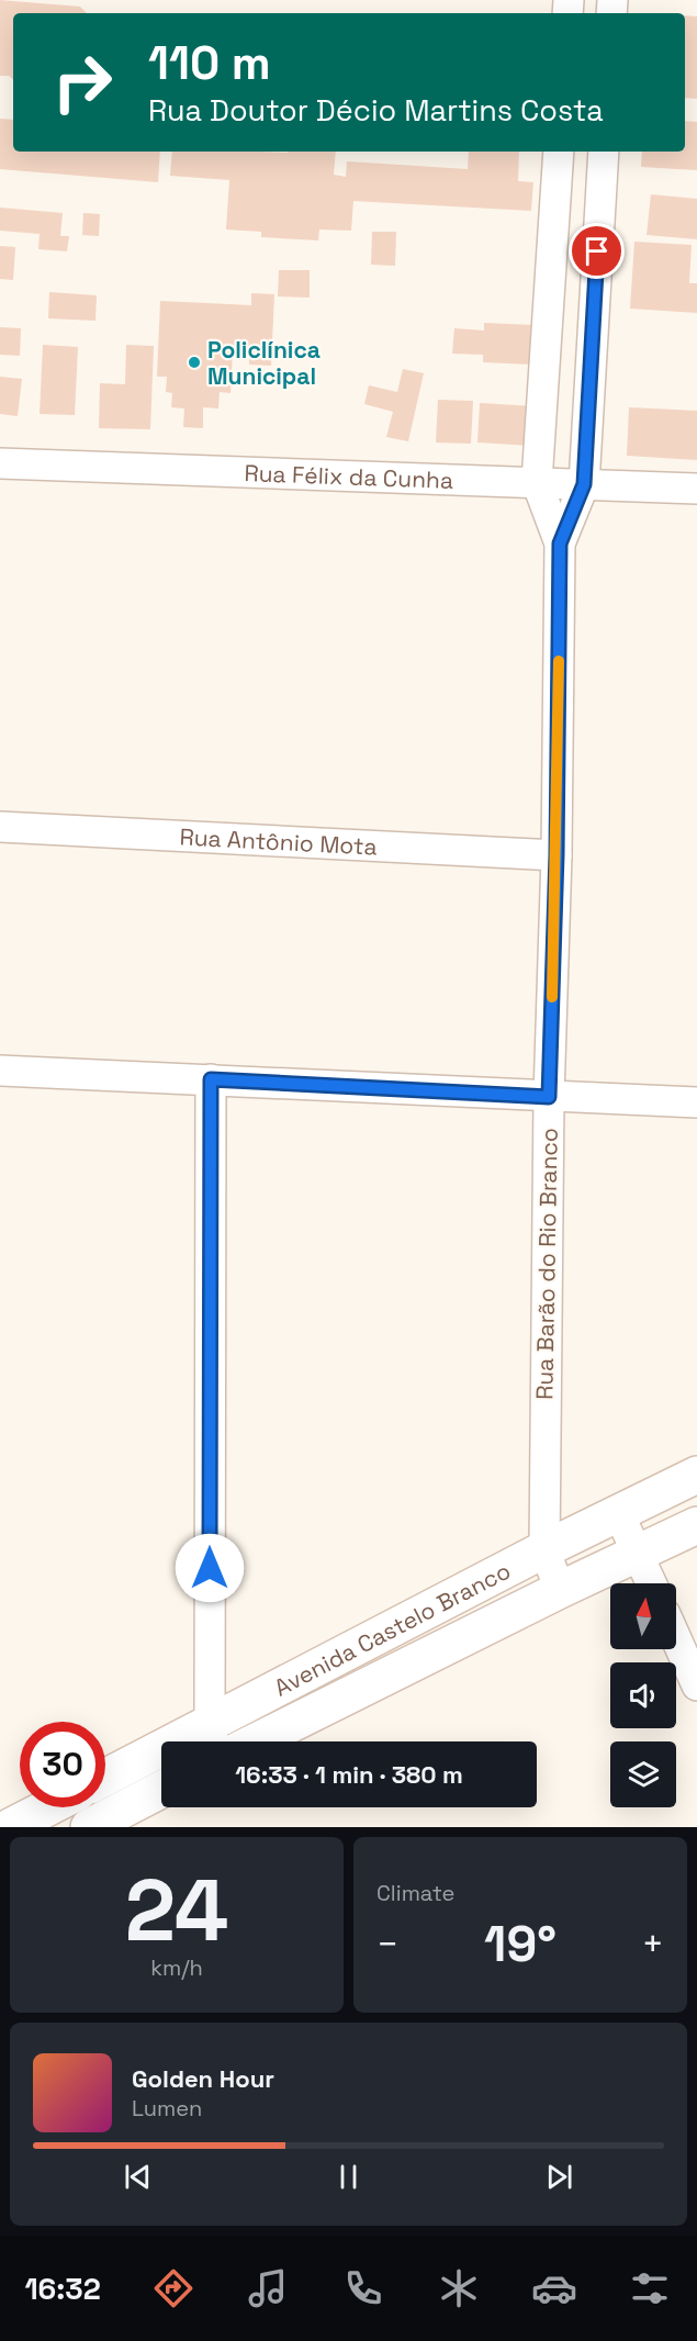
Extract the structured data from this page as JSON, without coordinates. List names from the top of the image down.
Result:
{
  "streets": {
    "main road": ["Avenida Castelo Branco"],
    "street": ["Rua Félix da Cunha", "Rua Antônio Mota", "Rua Barão do Rio Branco"]
  },
  "crossings": [
    ["Rua Félix da Cunha", "Rua Barão do Rio Branco"],
    ["Rua Antônio Mota", "Rua Barão do Rio Branco"],
    ["Rua Barão do Rio Branco", "Avenida Castelo Branco"]
  ],
  "places": ["Policlínica Municipal"],
  "north": "top",
  "page": {
    "turn": ["110 m", "Rua Doutor Décio Martins Costa"],
    "limit": "30",
    "trip": "16:33 · 1 min · 380 m",
    "tile": [
      ["24", "km/h"],
      "Climate"
    ],
    "heat": ["−", "19°", "+"],
    "song": ["Golden Hour", "Lumen"],
    "tabs": "16:32"
  }
}
